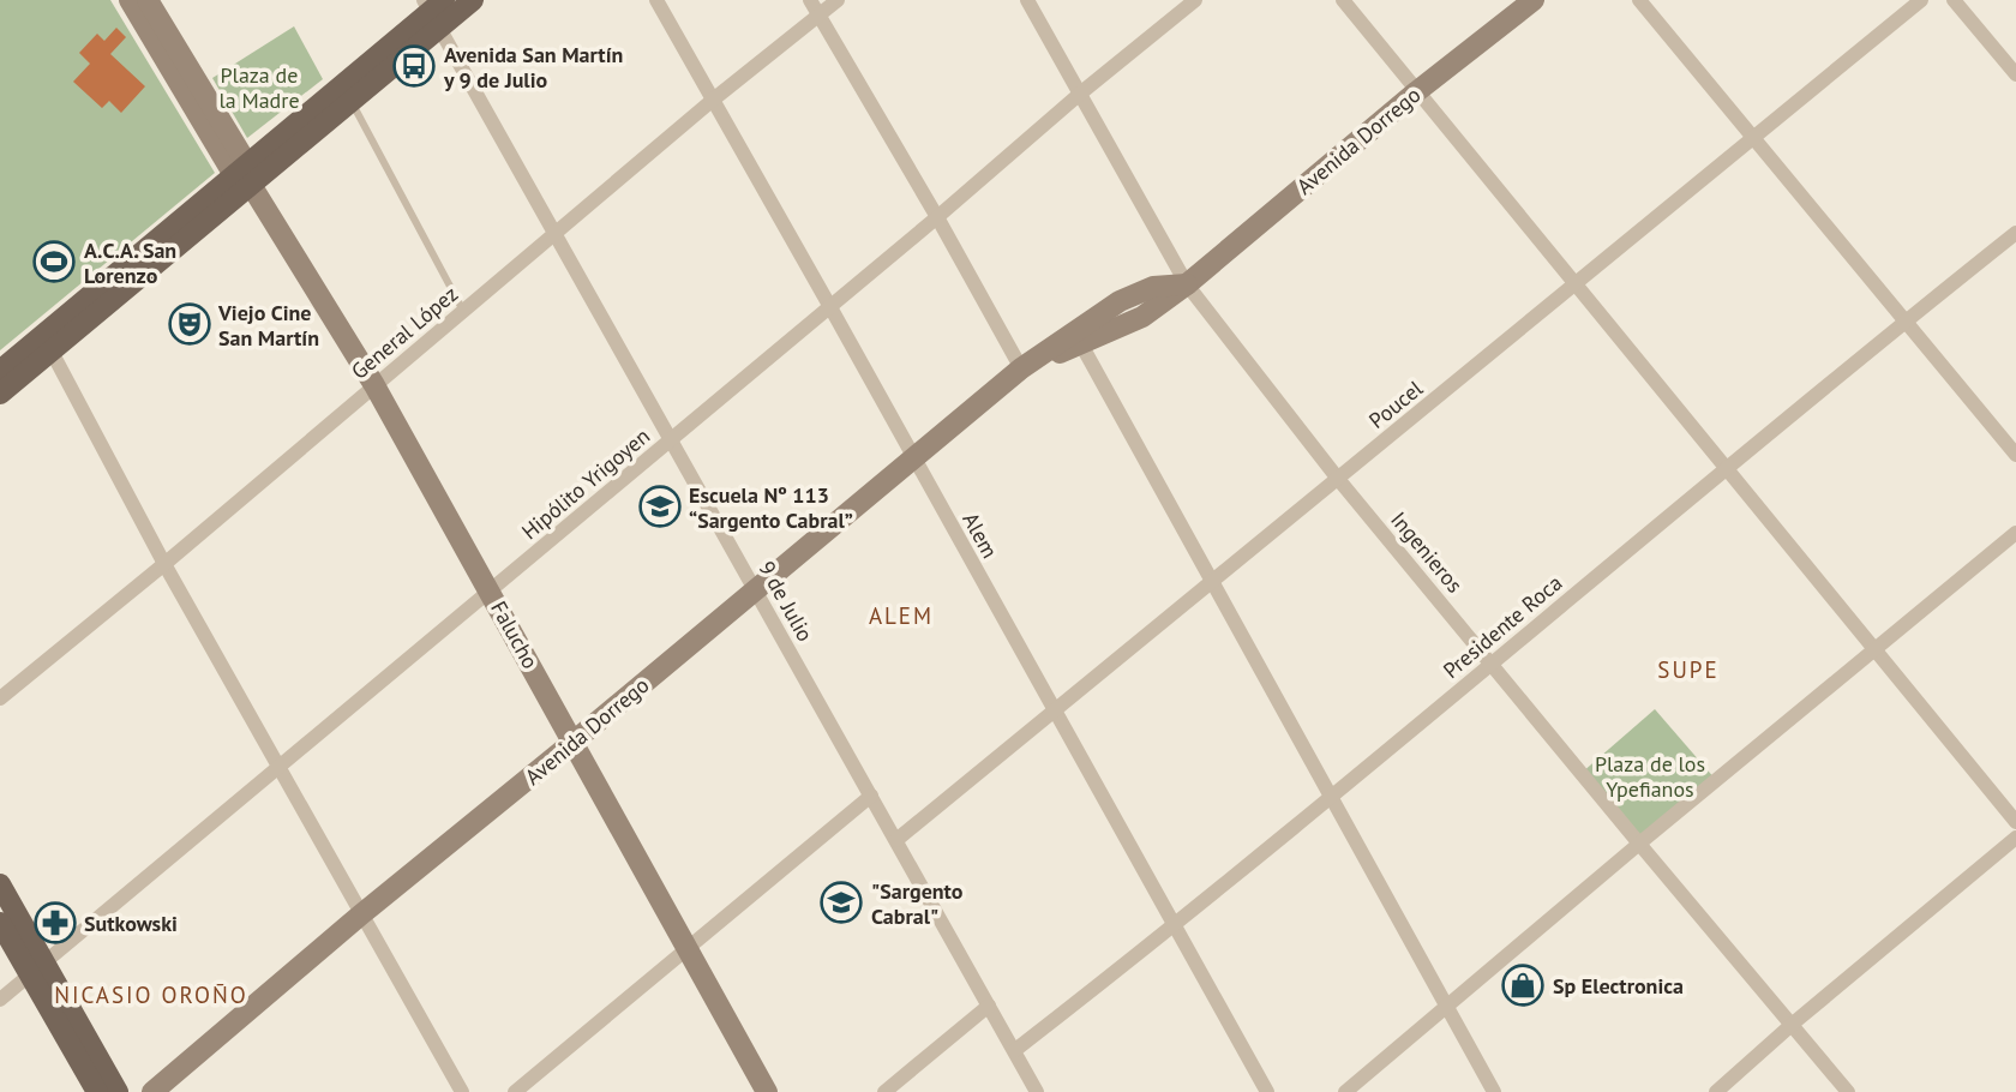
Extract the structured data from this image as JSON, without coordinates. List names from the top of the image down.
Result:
{
  "streets": {
    "main road": ["Avenida Dorrego", "Falucho"],
    "street": [
      "General López",
      "Poucel",
      "Hipólito Yrigoyen",
      "Alem",
      "Ingenieros",
      "9 de Julio",
      "Presidente Roca"
    ]
  },
  "crossings": [
    ["Avenida Dorrego", "Alem"],
    ["Avenida Dorrego", "Ingenieros"],
    ["Avenida Dorrego", "9 de Julio"],
    ["Avenida Dorrego", "Falucho"],
    ["General López", "Alem"],
    ["General López", "9 de Julio"],
    ["General López", "Falucho"],
    ["Poucel", "Alem"],
    ["Poucel", "Ingenieros"],
    ["Poucel", "9 de Julio"],
    ["Hipólito Yrigoyen", "Alem"],
    ["Hipólito Yrigoyen", "Ingenieros"],
    ["Hipólito Yrigoyen", "9 de Julio"],
    ["Hipólito Yrigoyen", "Falucho"],
    ["Alem", "Presidente Roca"],
    ["Ingenieros", "Presidente Roca"],
    ["9 de Julio", "Presidente Roca"]
  ],
  "districts": ["ALEM", "SUPE", "NICASIO OROÑO"],
  "parks": ["Plaza de la Madre", "Plaza de los Ypefianos"],
  "places": {
    "bus stop": ["Avenida San Martín y 9 de Julio"],
    "sports": ["A.C.A. San Lorenzo"],
    "theatre": ["Viejo Cine San Martín"],
    "school or university": ["Escuela Nº 113 “Sargento Cabral”", "\"Sargento Cabral\""],
    "pharmacy": ["Sutkowski"],
    "shop": ["Sp Electronica"]
  }
}
